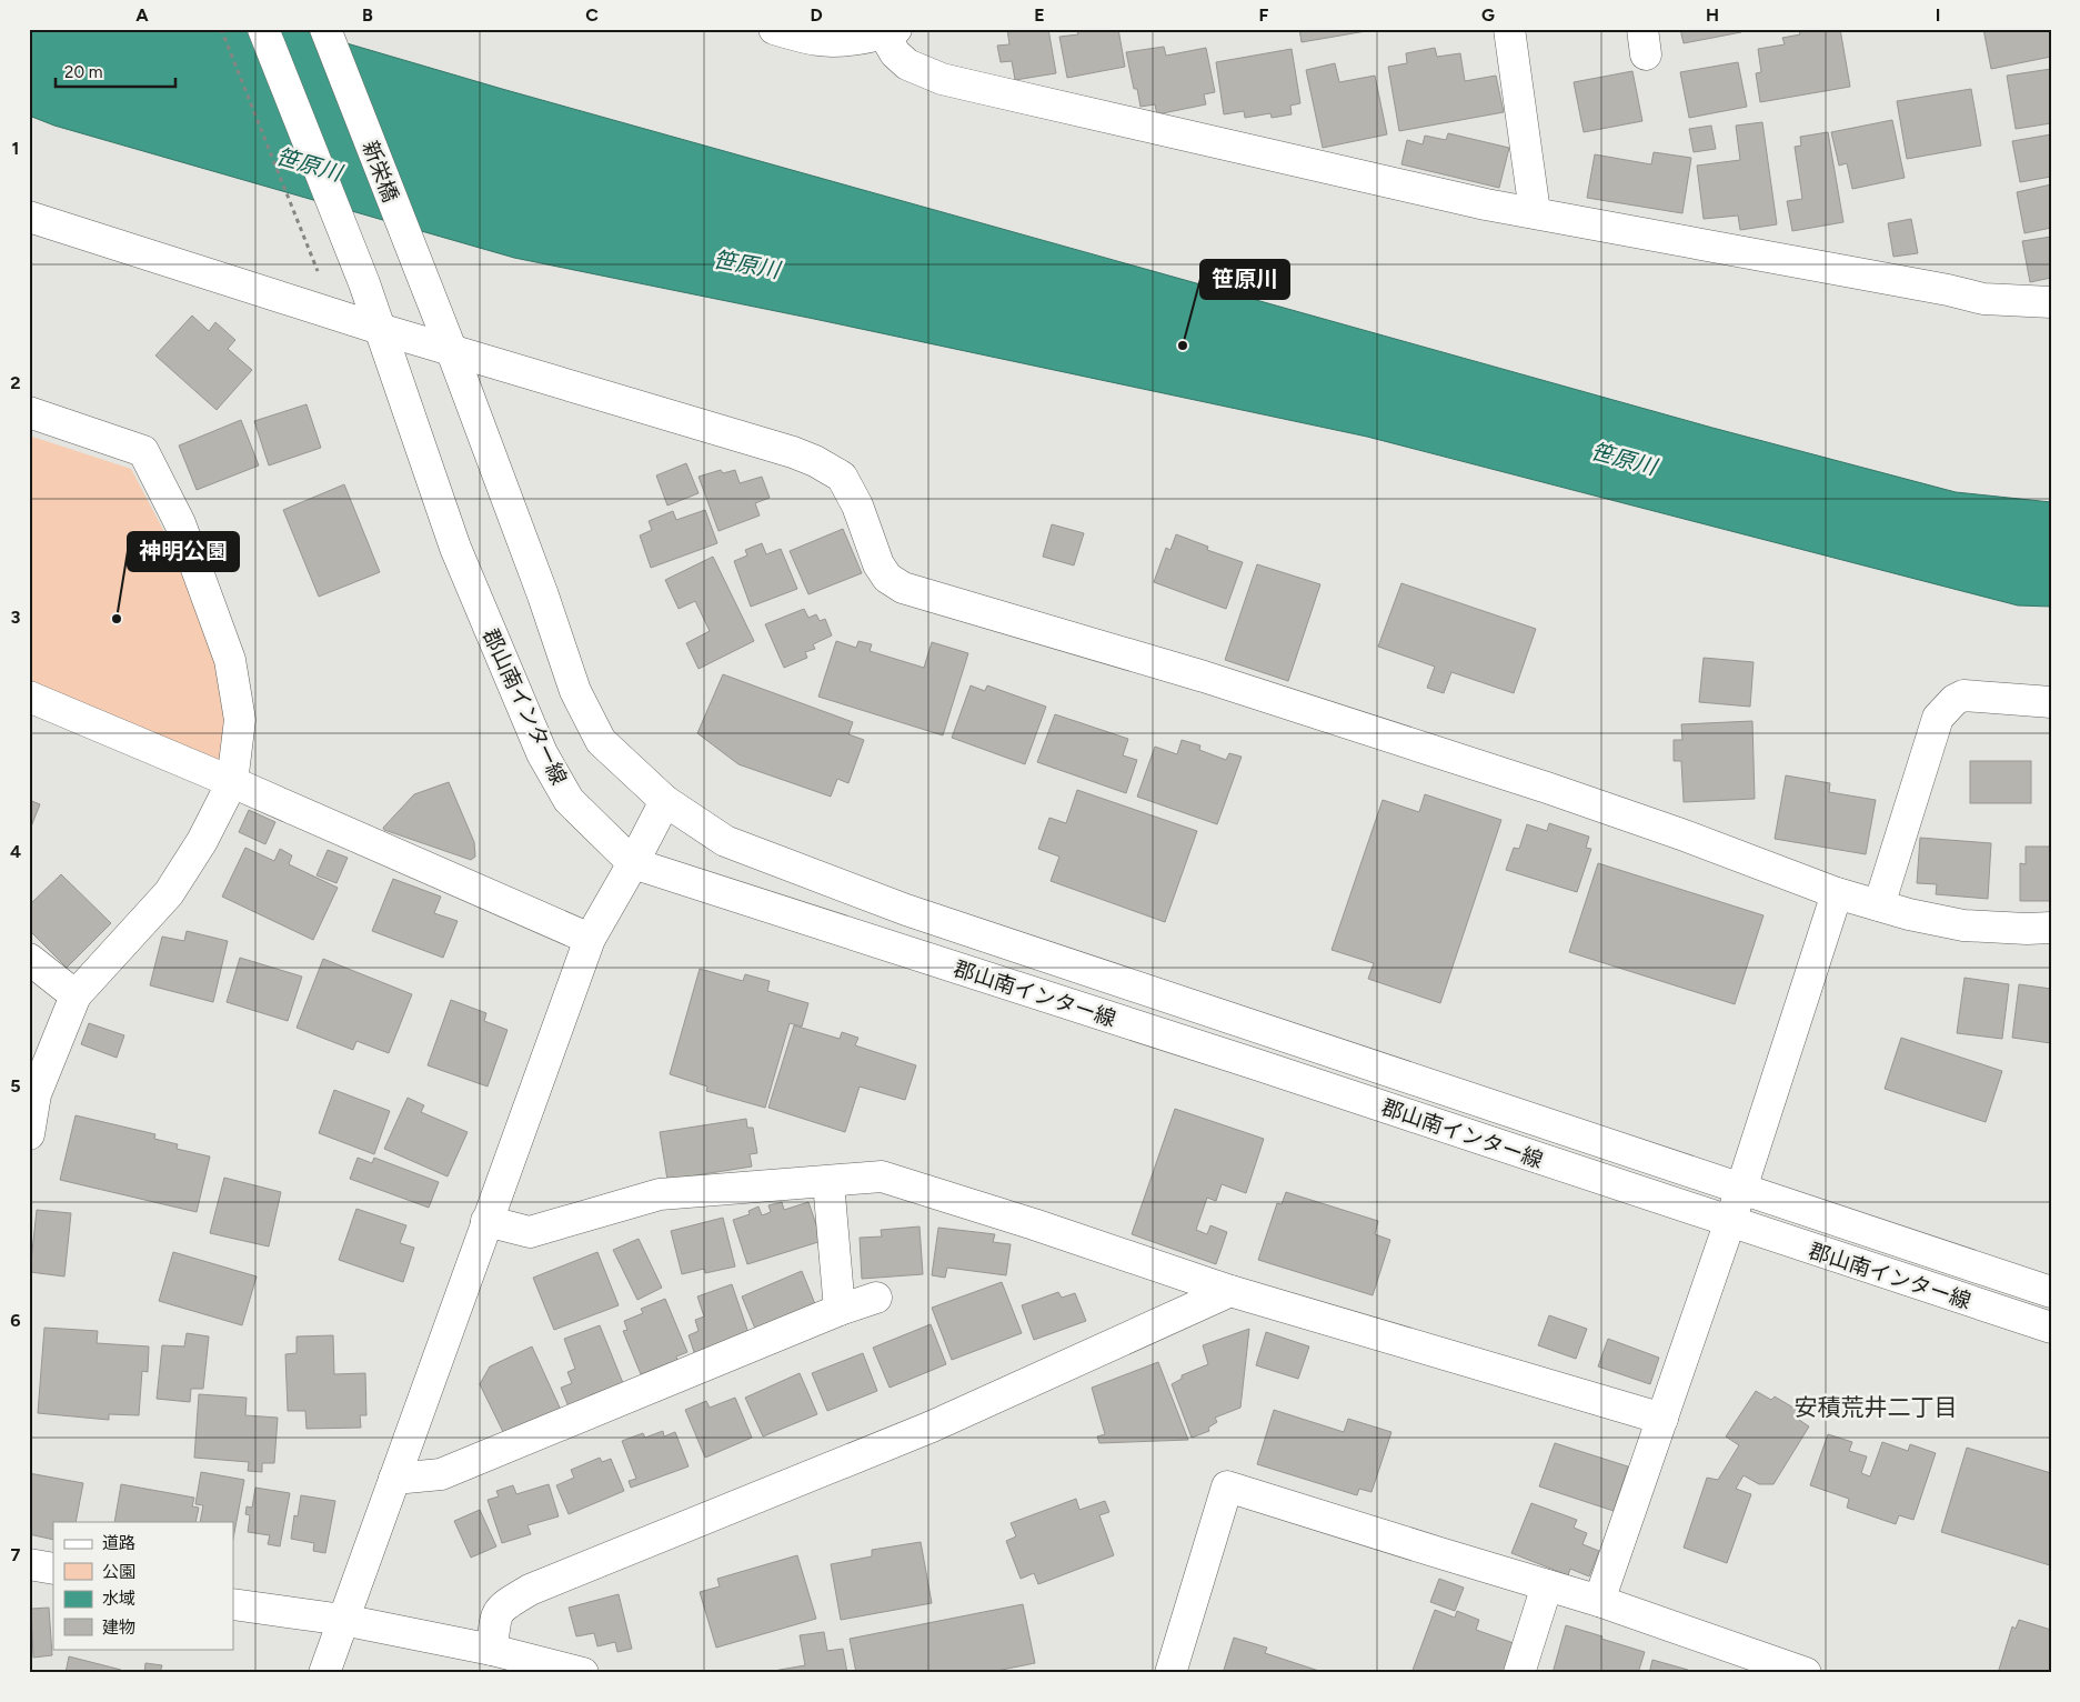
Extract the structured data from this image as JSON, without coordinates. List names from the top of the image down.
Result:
{
  "streets": {
    "street": ["新栄橋", "郡山南インター線"]
  },
  "districts": ["安積荒井二丁目"],
  "water": ["笹原川"],
  "places": ["笹原川", "神明公園"],
  "legend": [
    "道路",
    "公園",
    "水域",
    "建物"
  ],
  "scale_bar": "20 m",
  "grid": {
    "columns": [
      "A",
      "B",
      "C",
      "D",
      "E",
      "F",
      "G",
      "H",
      "I"
    ],
    "rows": [
      "1",
      "2",
      "3",
      "4",
      "5",
      "6",
      "7"
    ]
  }
}
